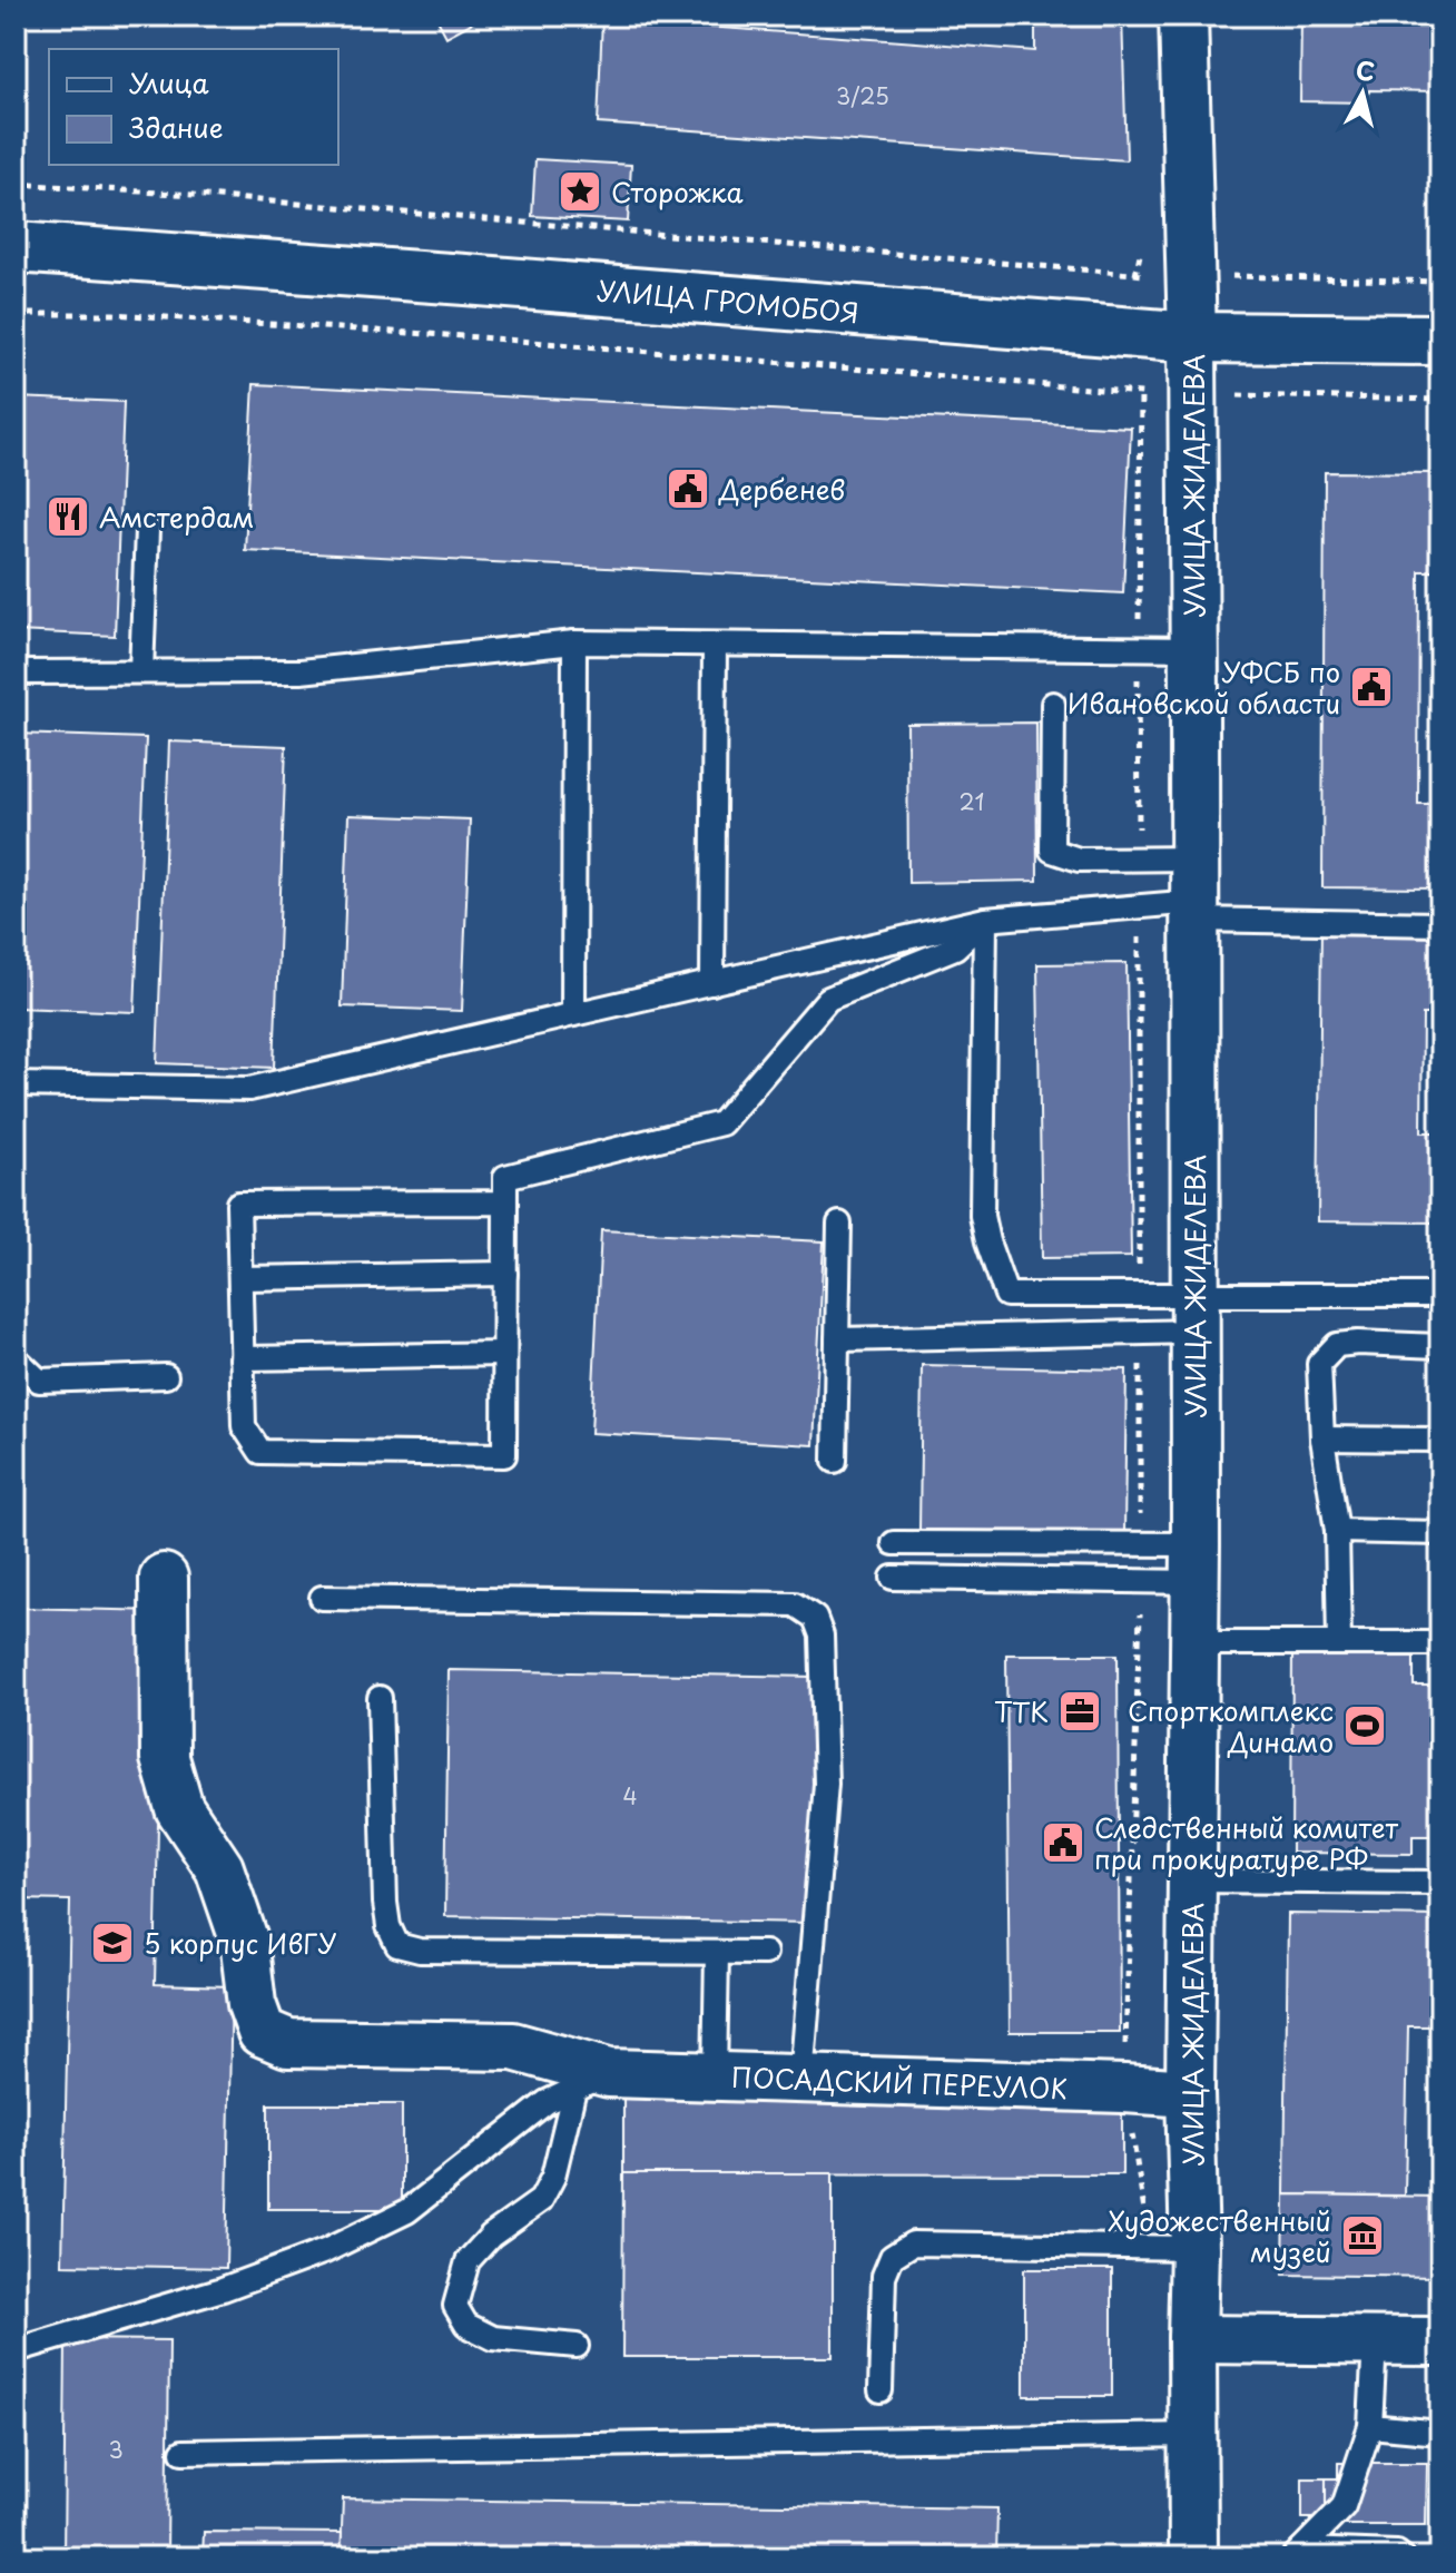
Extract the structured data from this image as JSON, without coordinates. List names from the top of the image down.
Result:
{
  "streets": {
    "main road": ["УЛИЦА ГРОМОБОЯ"],
    "street": ["УЛИЦА ЖИДЕЛЕВА", "ПОСАДСКИЙ ПЕРЕУЛОК"]
  },
  "crossings": [
    ["УЛИЦА ГРОМОБОЯ", "УЛИЦА ЖИДЕЛЕВА"],
    ["УЛИЦА ЖИДЕЛЕВА", "ПОСАДСКИЙ ПЕРЕУЛОК"]
  ],
  "places": {
    "place": ["Сторожка"],
    "public building": ["Дербенев", "УФСБ по Ивановской области", "Следственный комитет при прокуратуре РФ"],
    "restaurant": ["Амстердам"],
    "office": ["ТТК"],
    "sports": ["Спорткомплекс Динамо"],
    "school or university": ["5 корпус ИвГУ"],
    "museum": ["Художественный музей"]
  },
  "house_numbers": [
    "3/25",
    "21",
    "4",
    "3"
  ],
  "legend": ["Улица", "Здание"],
  "north": "top"
}
